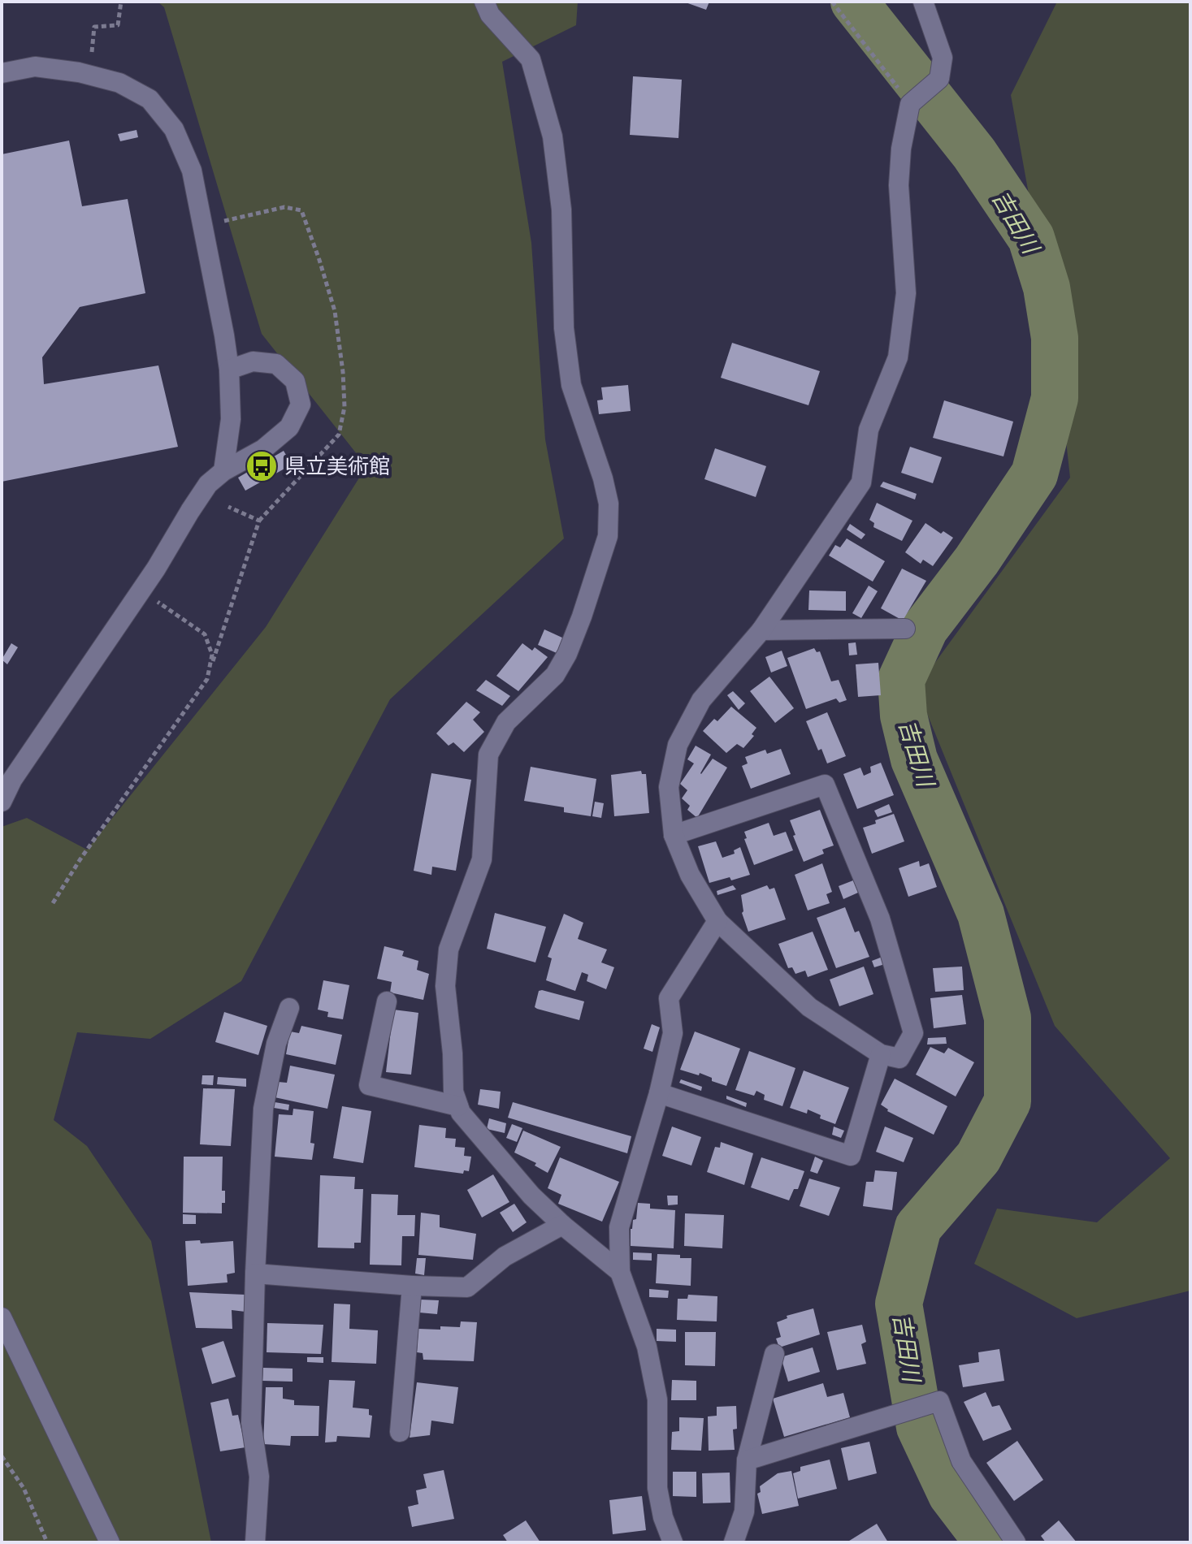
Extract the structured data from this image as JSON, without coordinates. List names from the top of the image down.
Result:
{
  "water": ["吉田川"],
  "places": {
    "bus stop": ["県立美術館"]
  }
}
